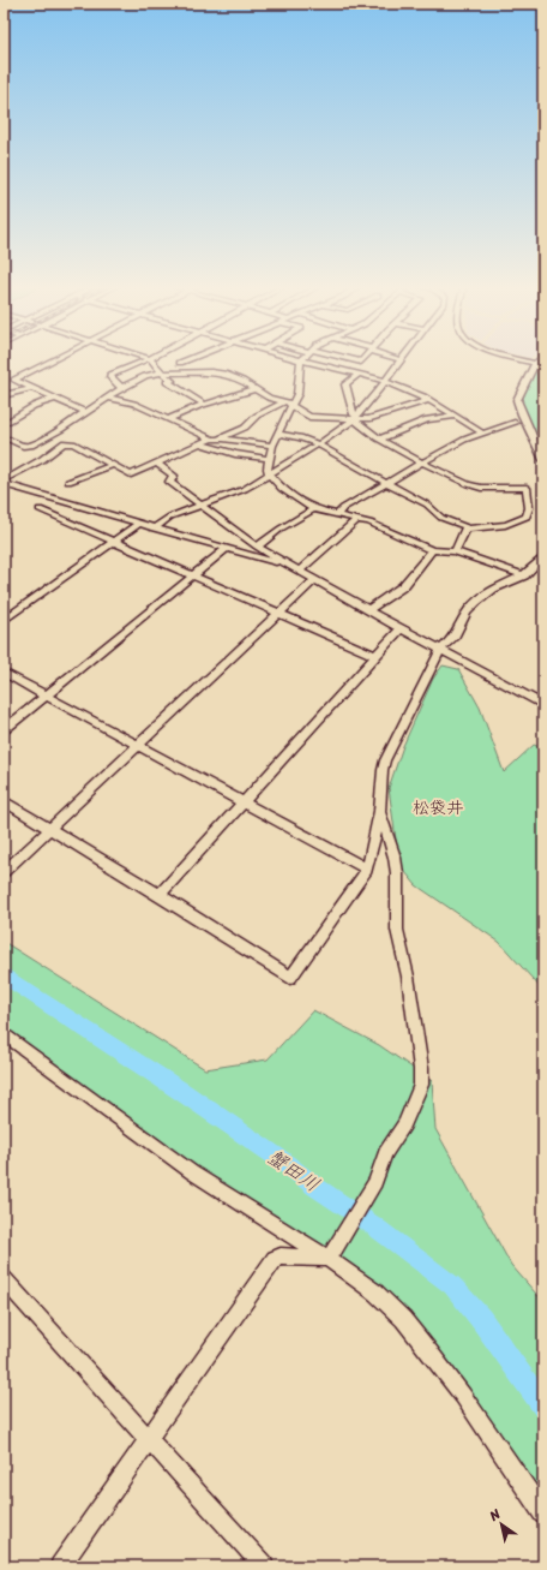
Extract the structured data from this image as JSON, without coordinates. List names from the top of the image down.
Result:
{
  "districts": ["松袋井"],
  "water": ["蟹田川"],
  "north": "top left"
}
